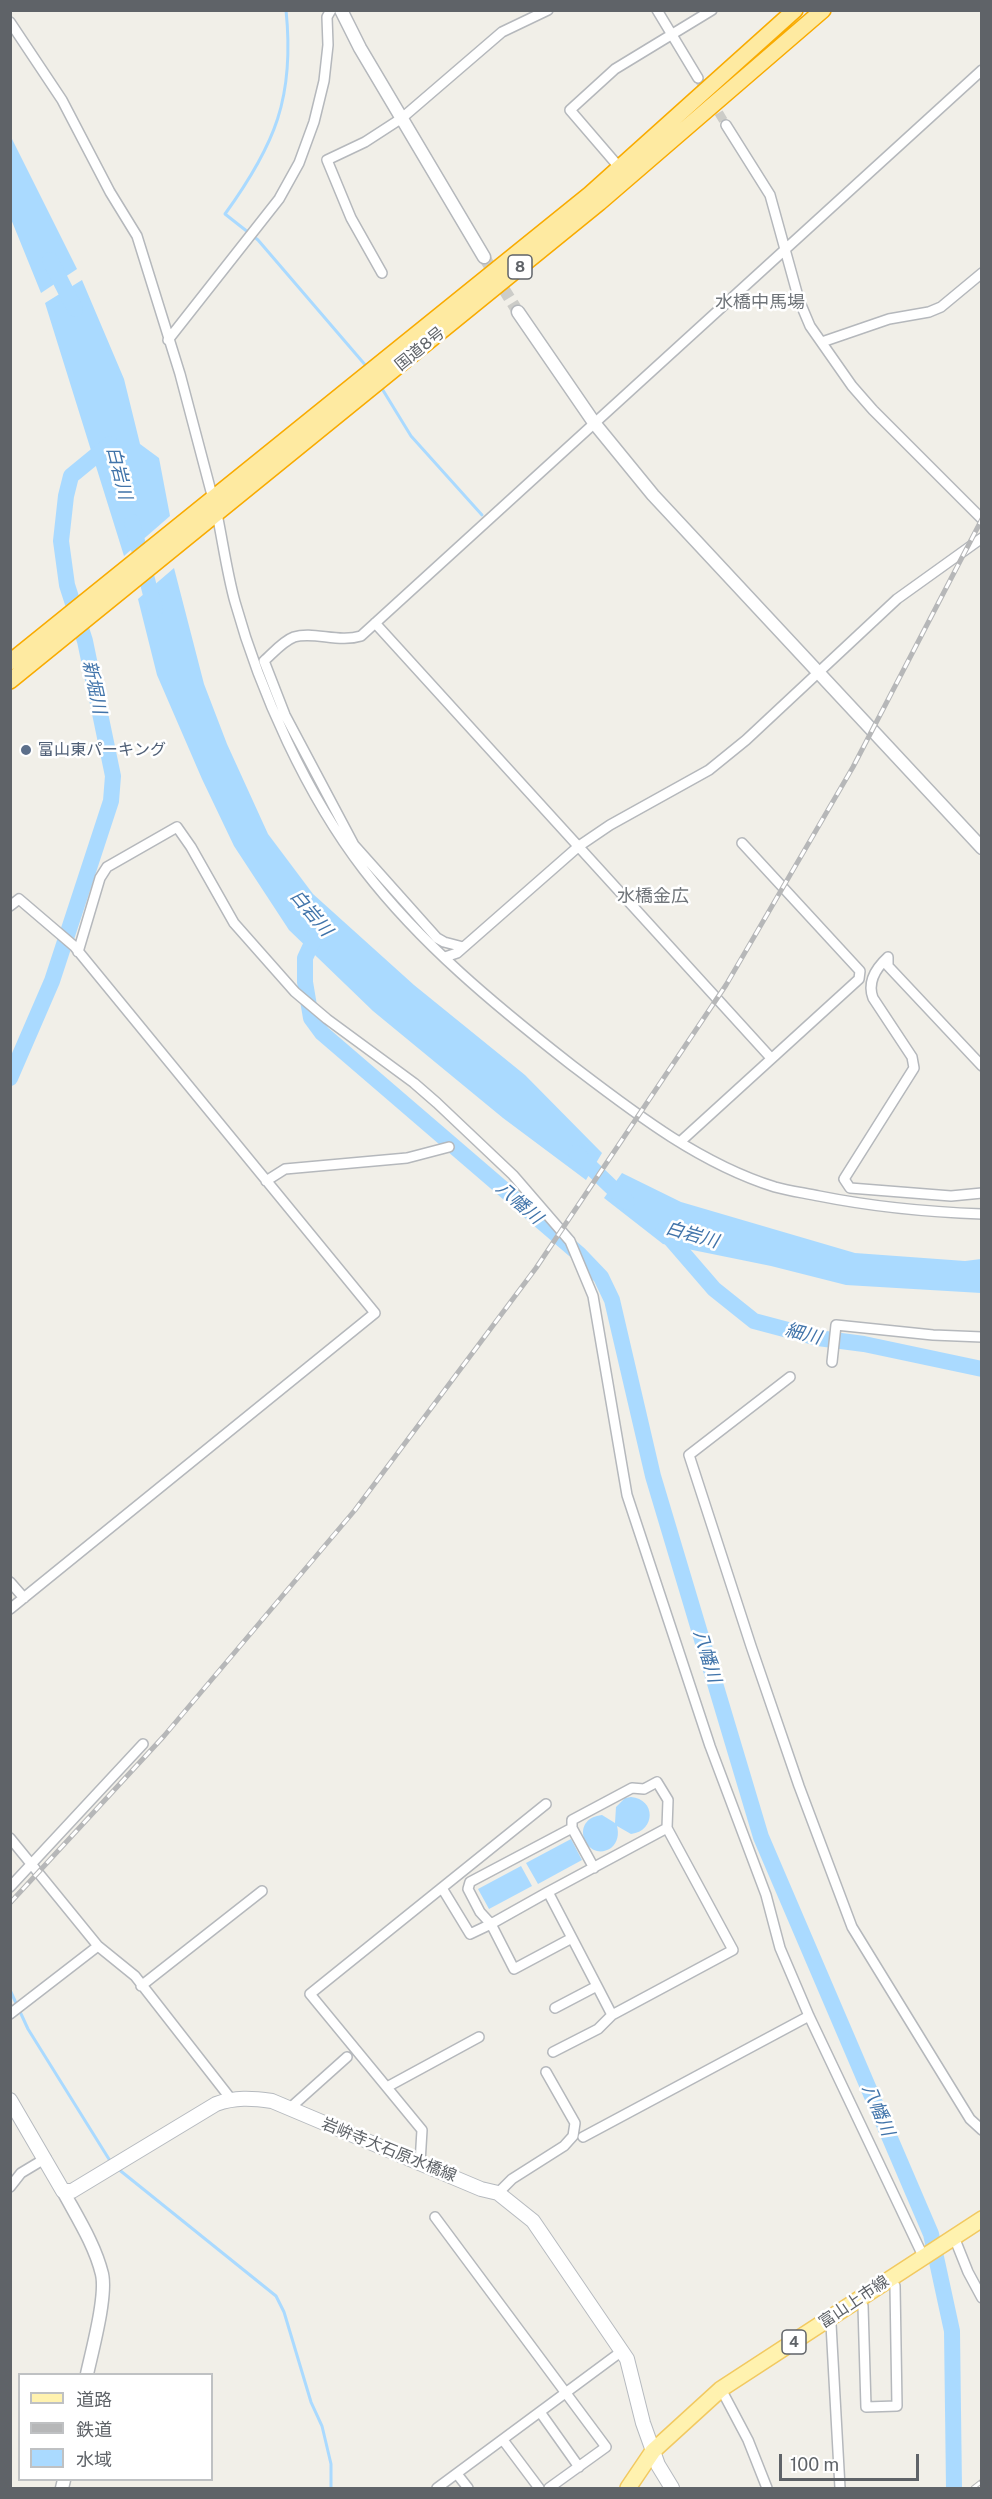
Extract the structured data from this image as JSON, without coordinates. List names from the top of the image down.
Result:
{
  "streets": {
    "highway": ["8", "国道8号"],
    "main road": ["岩峅寺大石原水橋線", "富山上市線", "4"]
  },
  "crossings": [
    ["岩峅寺大石原水橋線", "富山上市線"]
  ],
  "districts": ["水橋中馬場", "水橋金広"],
  "water": [
    "白岩川",
    "新堀川",
    "八幡川",
    "細川"
  ],
  "places": ["富山東パーキング"],
  "legend": ["道路", "鉄道", "水域"],
  "scale_bar": "100 m"
}
